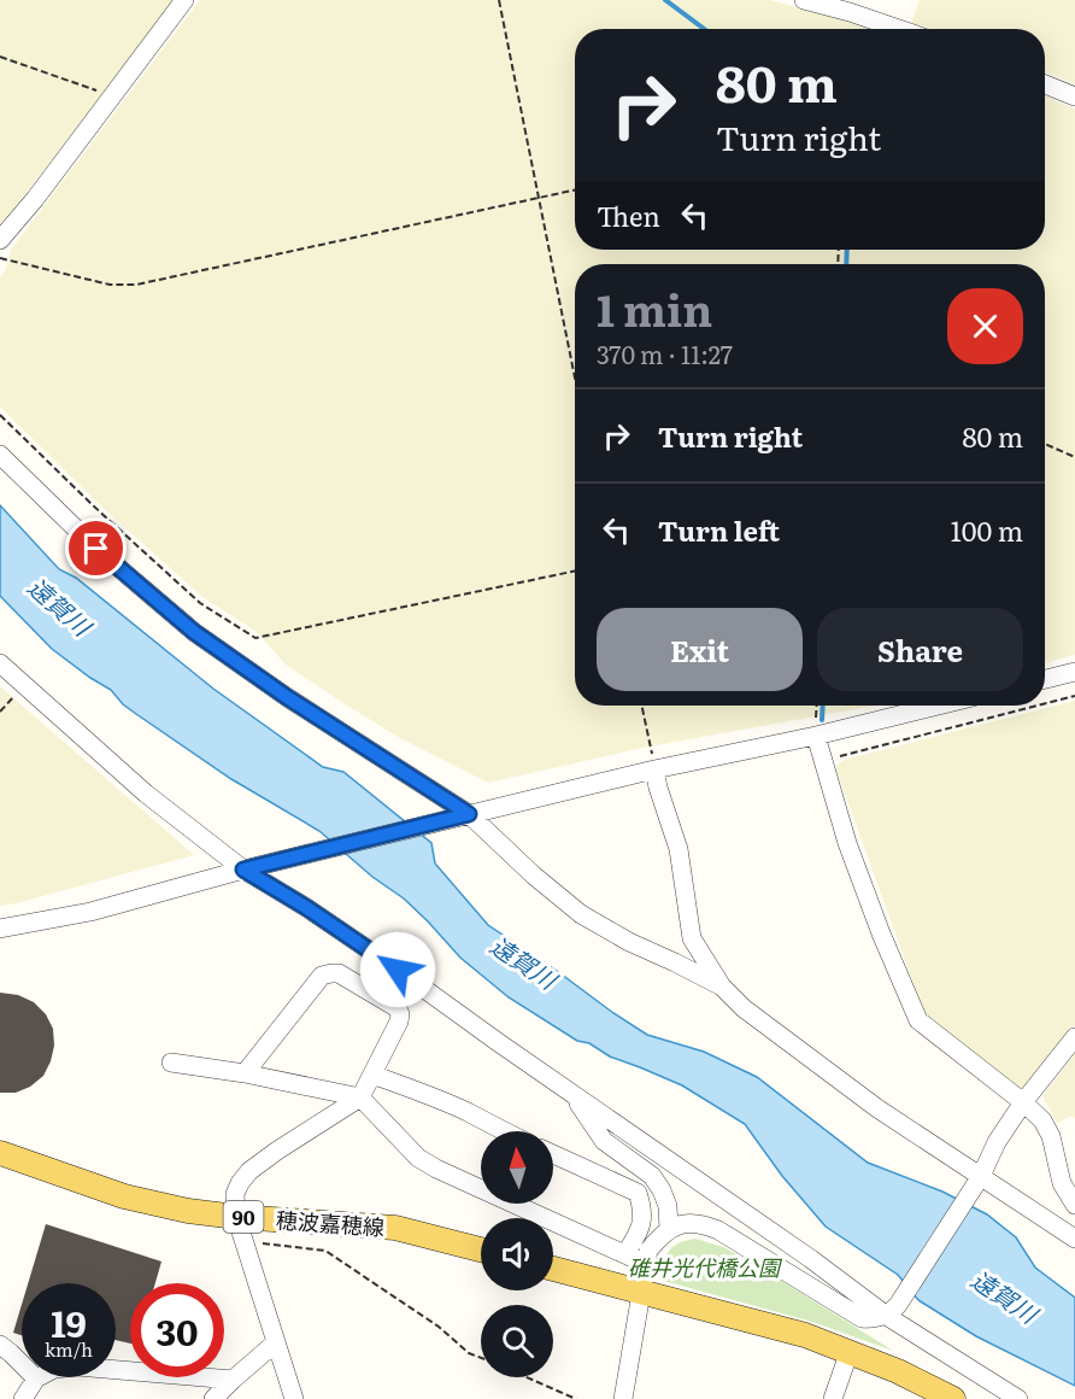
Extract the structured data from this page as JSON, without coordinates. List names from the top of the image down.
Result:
{
  "streets": {
    "main road": ["90", "穂波嘉穂線"]
  },
  "water": ["遠賀川"],
  "parks": ["碓井光代橋公園"],
  "north": "top",
  "page": {
    "turn": ["80 m", "Turn right"],
    "then": "Then",
    "heading": ["1 min", "370 m · 11:27"],
    "list": [
      {
        "name": "Turn right",
        "value": "80 m"
      },
      {
        "name": "Turn left",
        "value": "100 m"
      }
    ],
    "buttons": ["Exit", "Share"],
    "speed": "19 km/h",
    "limit": "30"
  }
}
